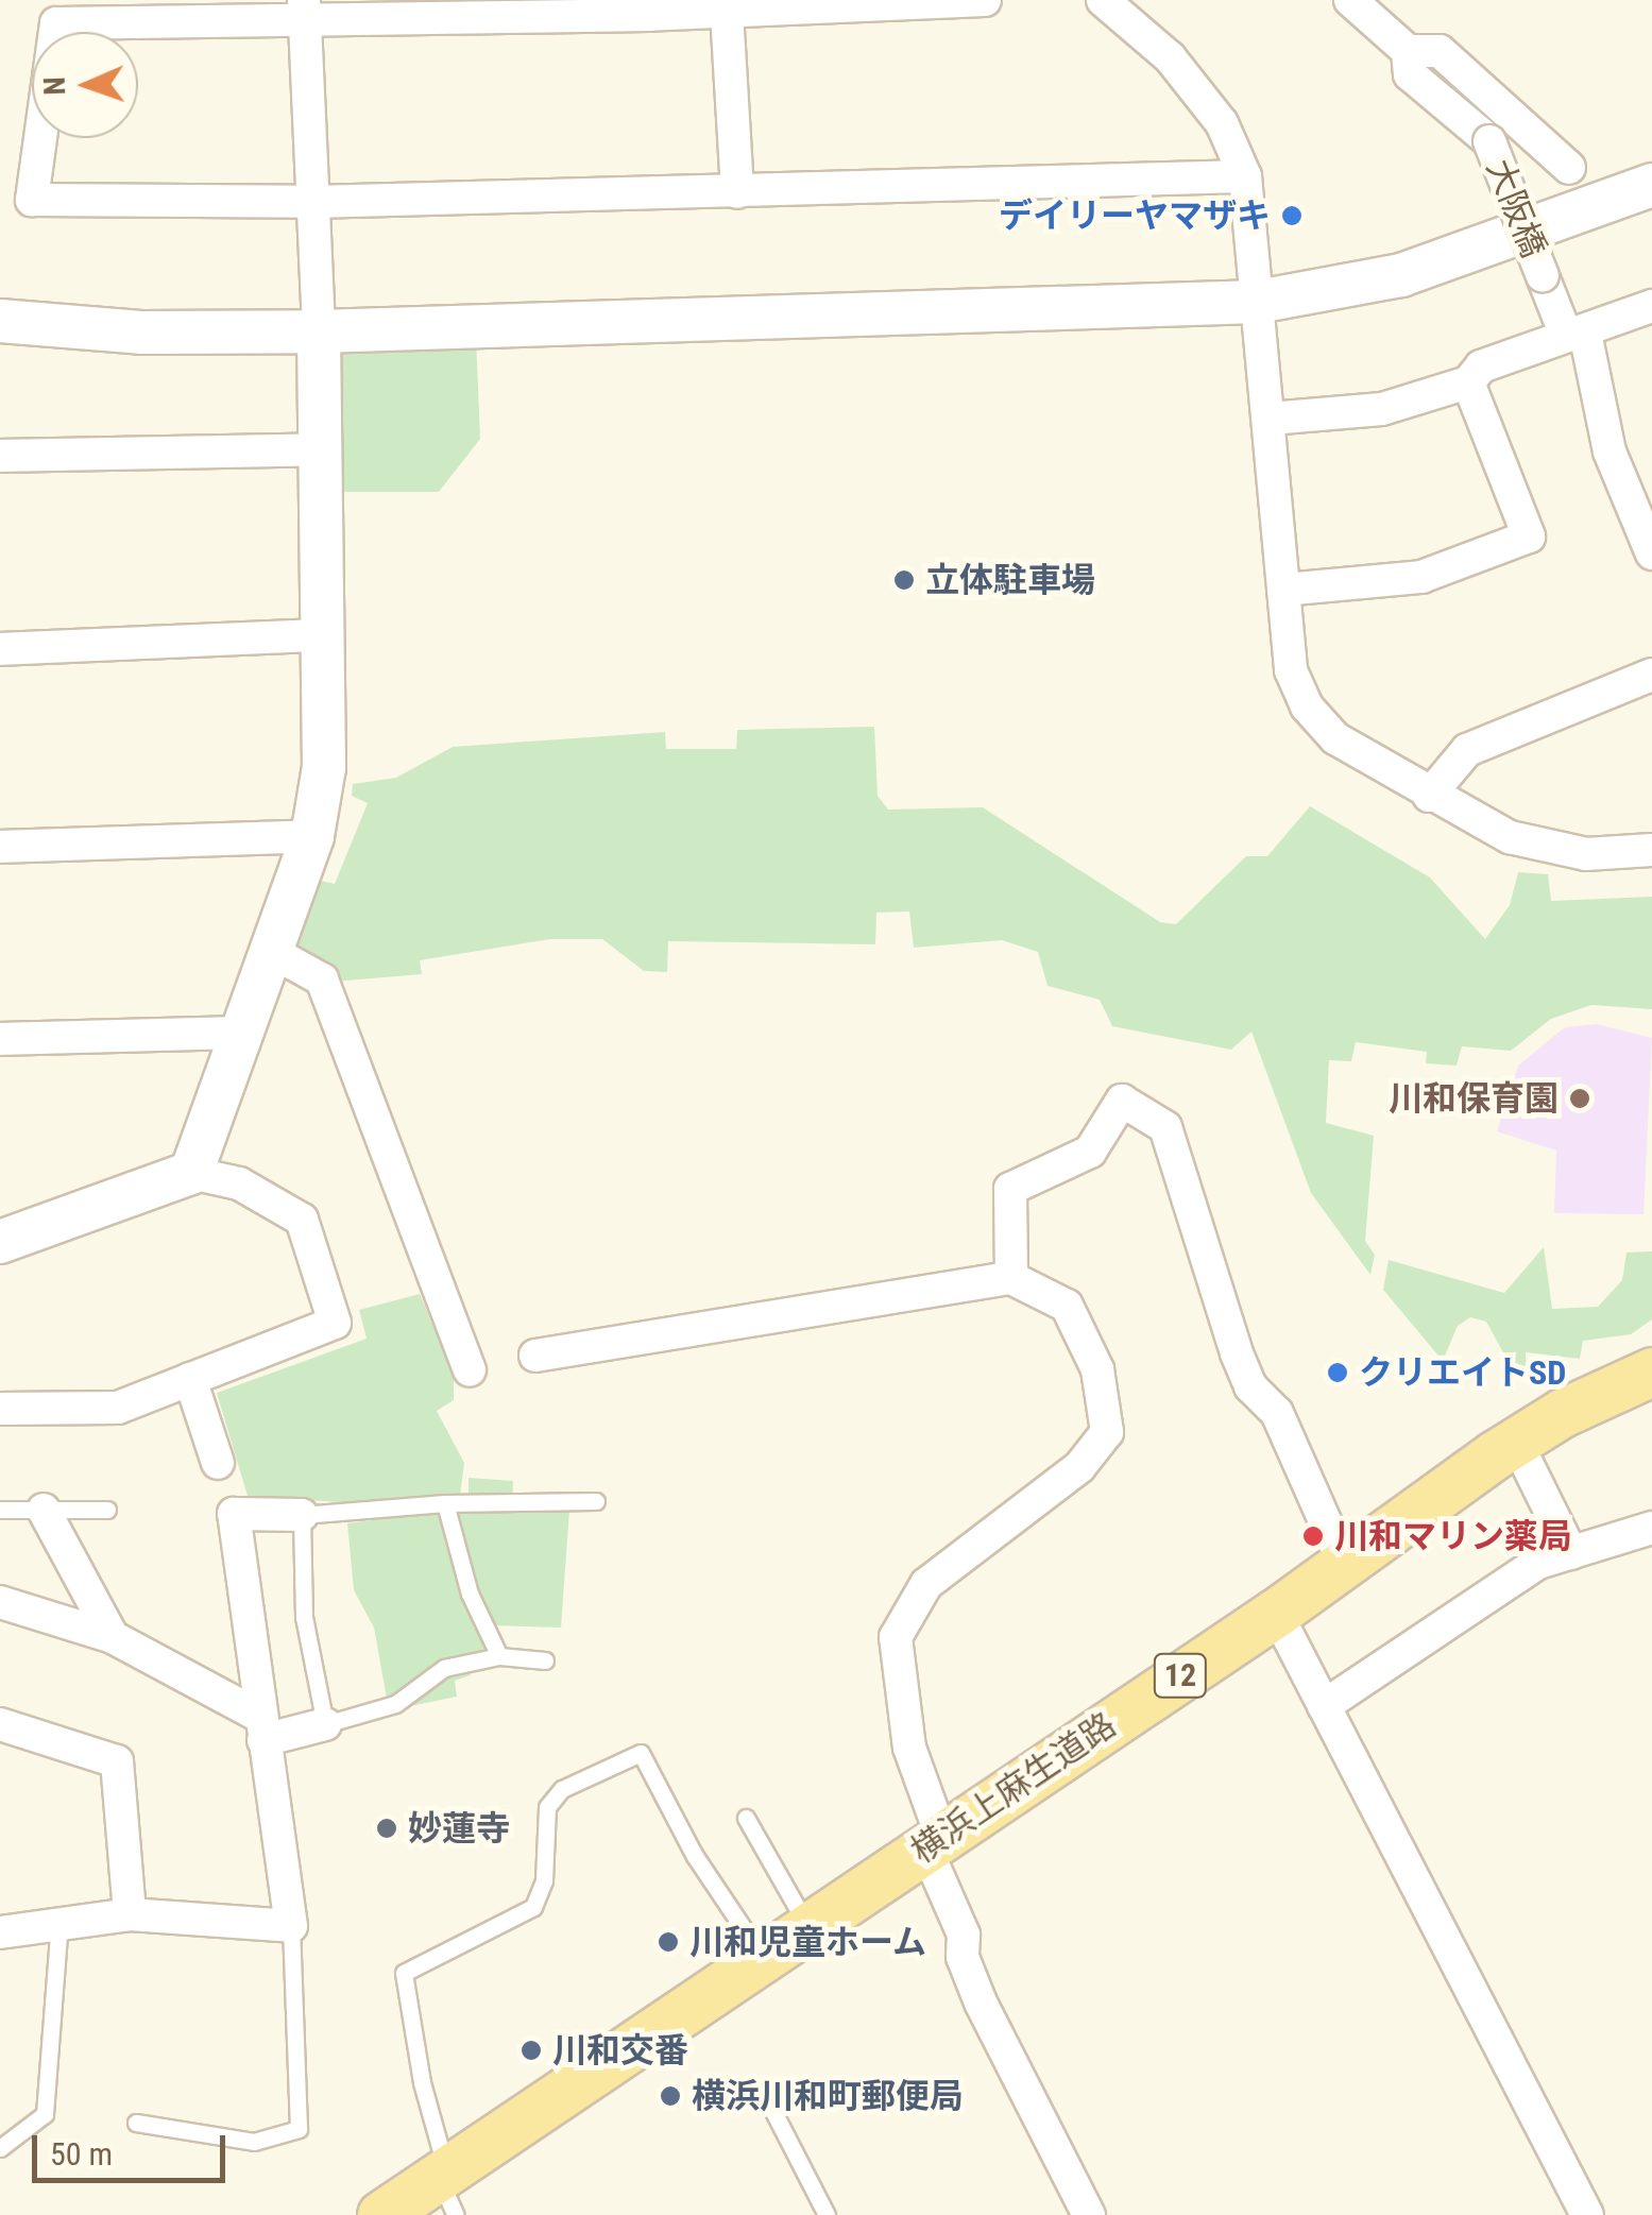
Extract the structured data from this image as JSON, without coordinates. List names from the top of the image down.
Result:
{
  "streets": {
    "main road": ["12", "横浜上麻生道路"],
    "street": ["大阪橋"]
  },
  "places": [
    "デイリーヤマザキ",
    "立体駐車場",
    "川和保育園",
    "クリエイトSD",
    "川和マリン薬局",
    "妙蓮寺",
    "川和児童ホーム",
    "川和交番",
    "横浜川和町郵便局"
  ],
  "scale_bar": "50 m",
  "north": "left"
}
